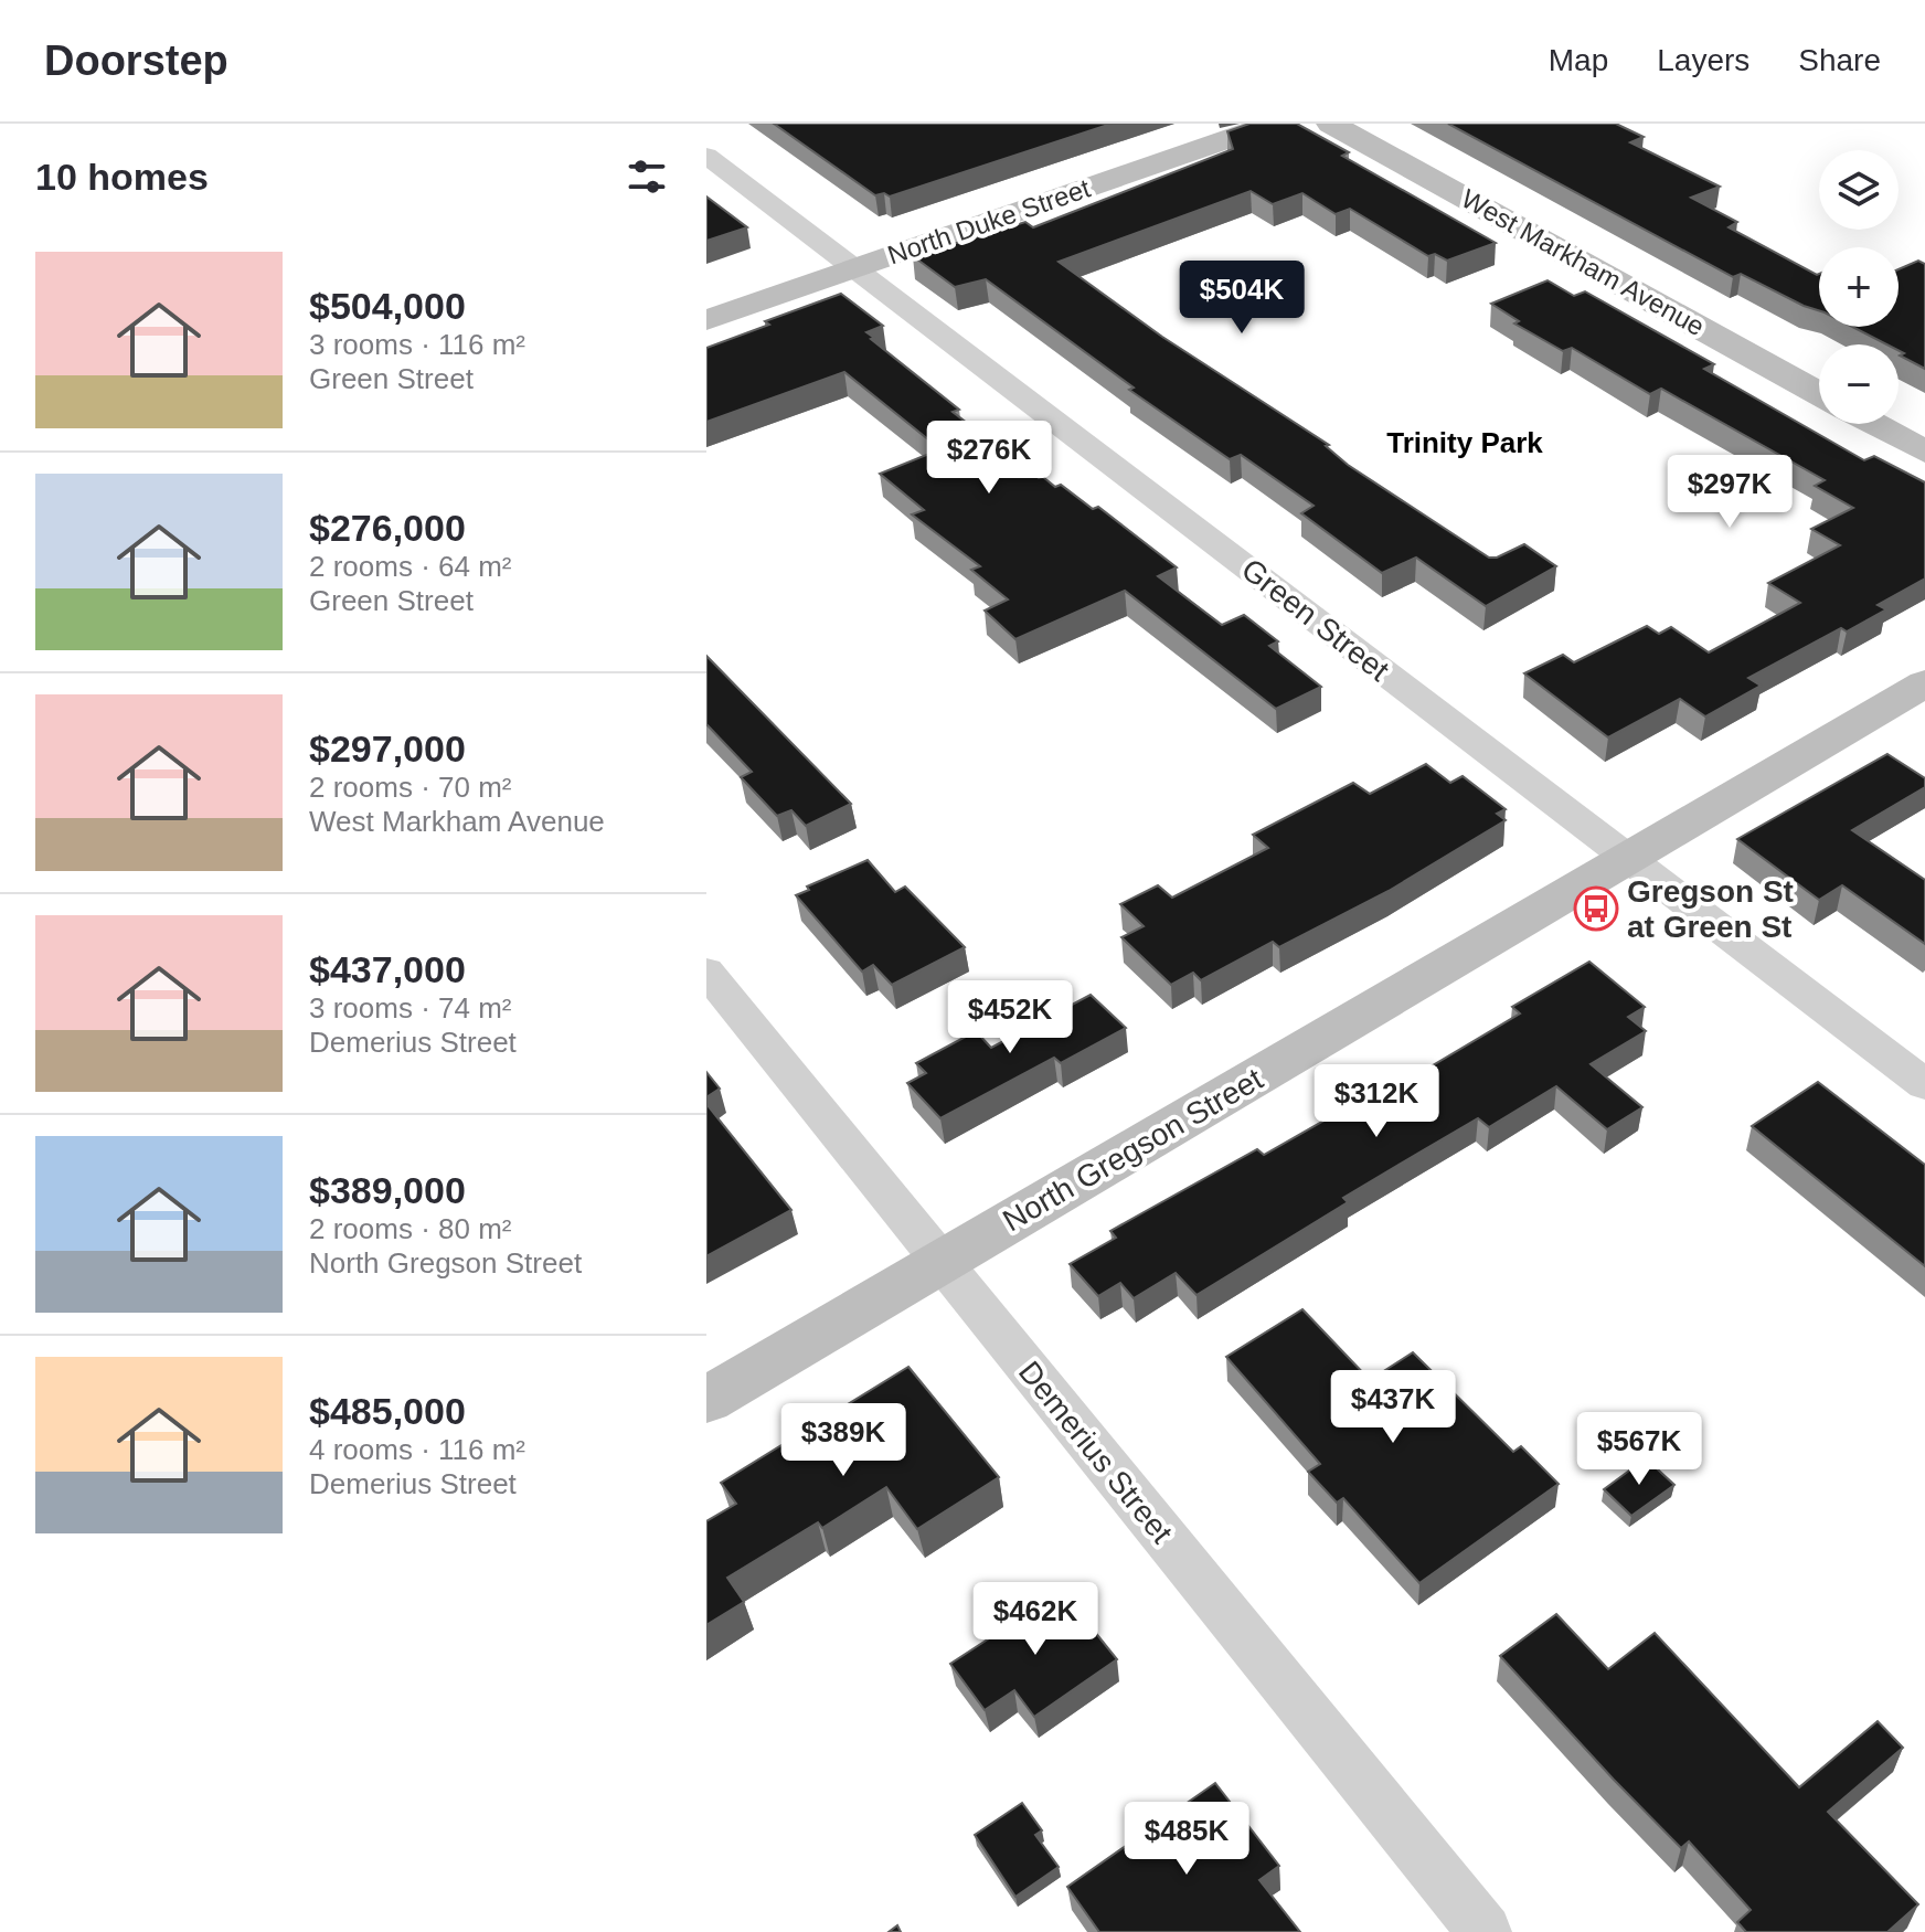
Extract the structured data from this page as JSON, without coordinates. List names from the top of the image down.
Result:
{
  "streets": {
    "main road": ["North Duke Street", "West Markham Avenue", "North Gregson Street"],
    "street": ["Green Street", "Demerius Street"]
  },
  "crossings": [
    ["North Duke Street", "Green Street"],
    ["Green Street", "North Gregson Street"],
    ["North Gregson Street", "Demerius Street"]
  ],
  "districts": ["Trinity Park"],
  "places": {
    "bus stop": ["Gregson St at Green St"]
  },
  "page": {
    "header": "Doorstep",
    "nav": ["Map", "Layers", "Share"],
    "heading": "10 homes",
    "map_buttons": ["+", "−"],
    "list": [
      {
        "name": "$504,000",
        "note": "3 rooms · 116 m² · Green Street"
      },
      {
        "name": "$276,000",
        "note": "2 rooms · 64 m² · Green Street"
      },
      {
        "name": "$297,000",
        "note": "2 rooms · 70 m² · West Markham Avenue"
      },
      {
        "name": "$437,000",
        "note": "3 rooms · 74 m² · Demerius Street"
      },
      {
        "name": "$389,000",
        "note": "2 rooms · 80 m² · North Gregson Street"
      },
      {
        "name": "$485,000",
        "note": "4 rooms · 116 m² · Demerius Street"
      }
    ],
    "price": [
      "$504K",
      "$276K",
      "$297K",
      "$452K",
      "$312K",
      "$437K",
      "$389K",
      "$567K",
      "$462K",
      "$485K"
    ]
  }
}
